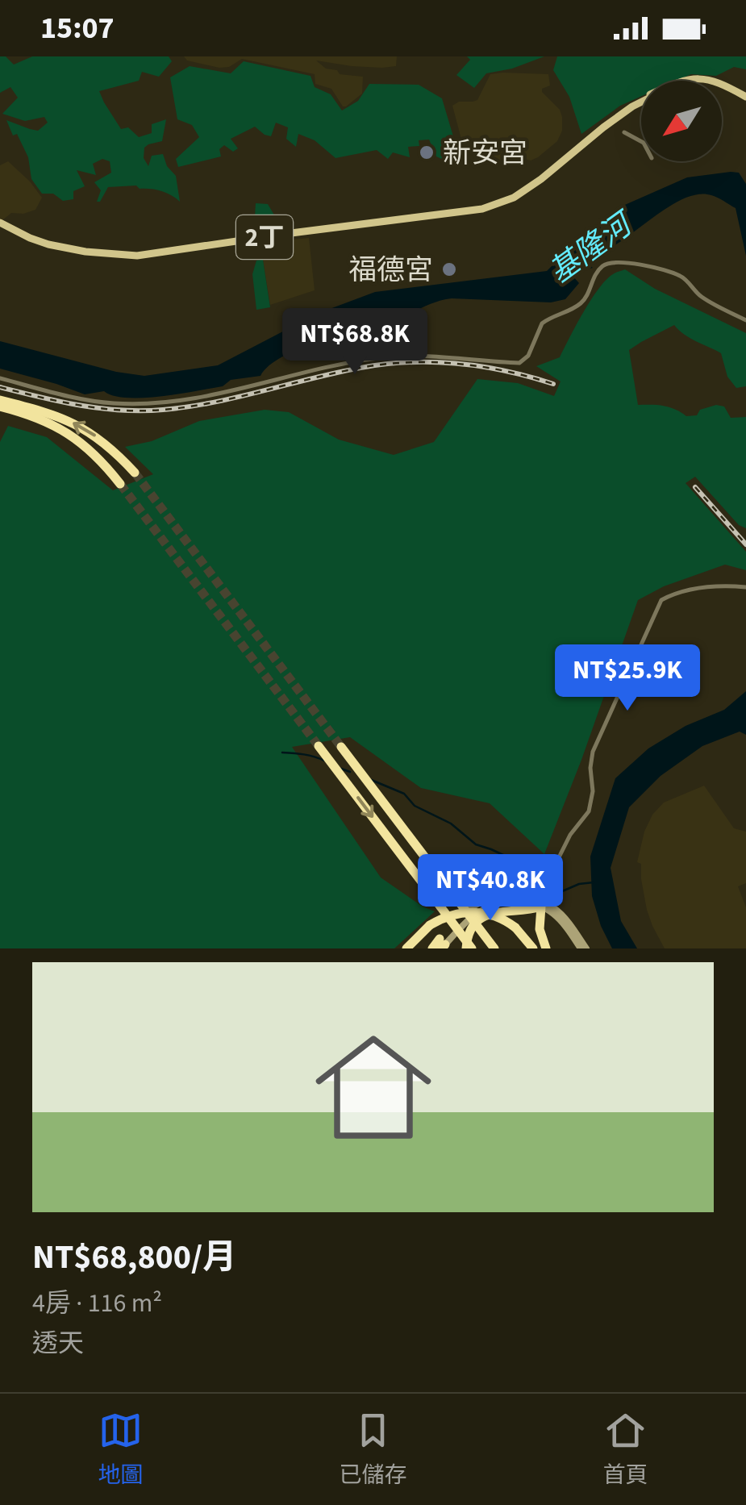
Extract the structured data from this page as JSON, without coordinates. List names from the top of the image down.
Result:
{
  "streets": {
    "main road": ["2丁"]
  },
  "water": ["基隆河"],
  "places": ["新安宮", "福德宮"],
  "north": "bottom left",
  "page": {
    "status": "15:07",
    "price": ["NT$68.8K", "NT$25.9K", "NT$40.8K"],
    "list": [
      {
        "name": "NT$68,800/月",
        "note": "4房 · 116 m² · 透天"
      }
    ],
    "tabs": ["地圖", "已儲存", "首頁"]
  }
}
